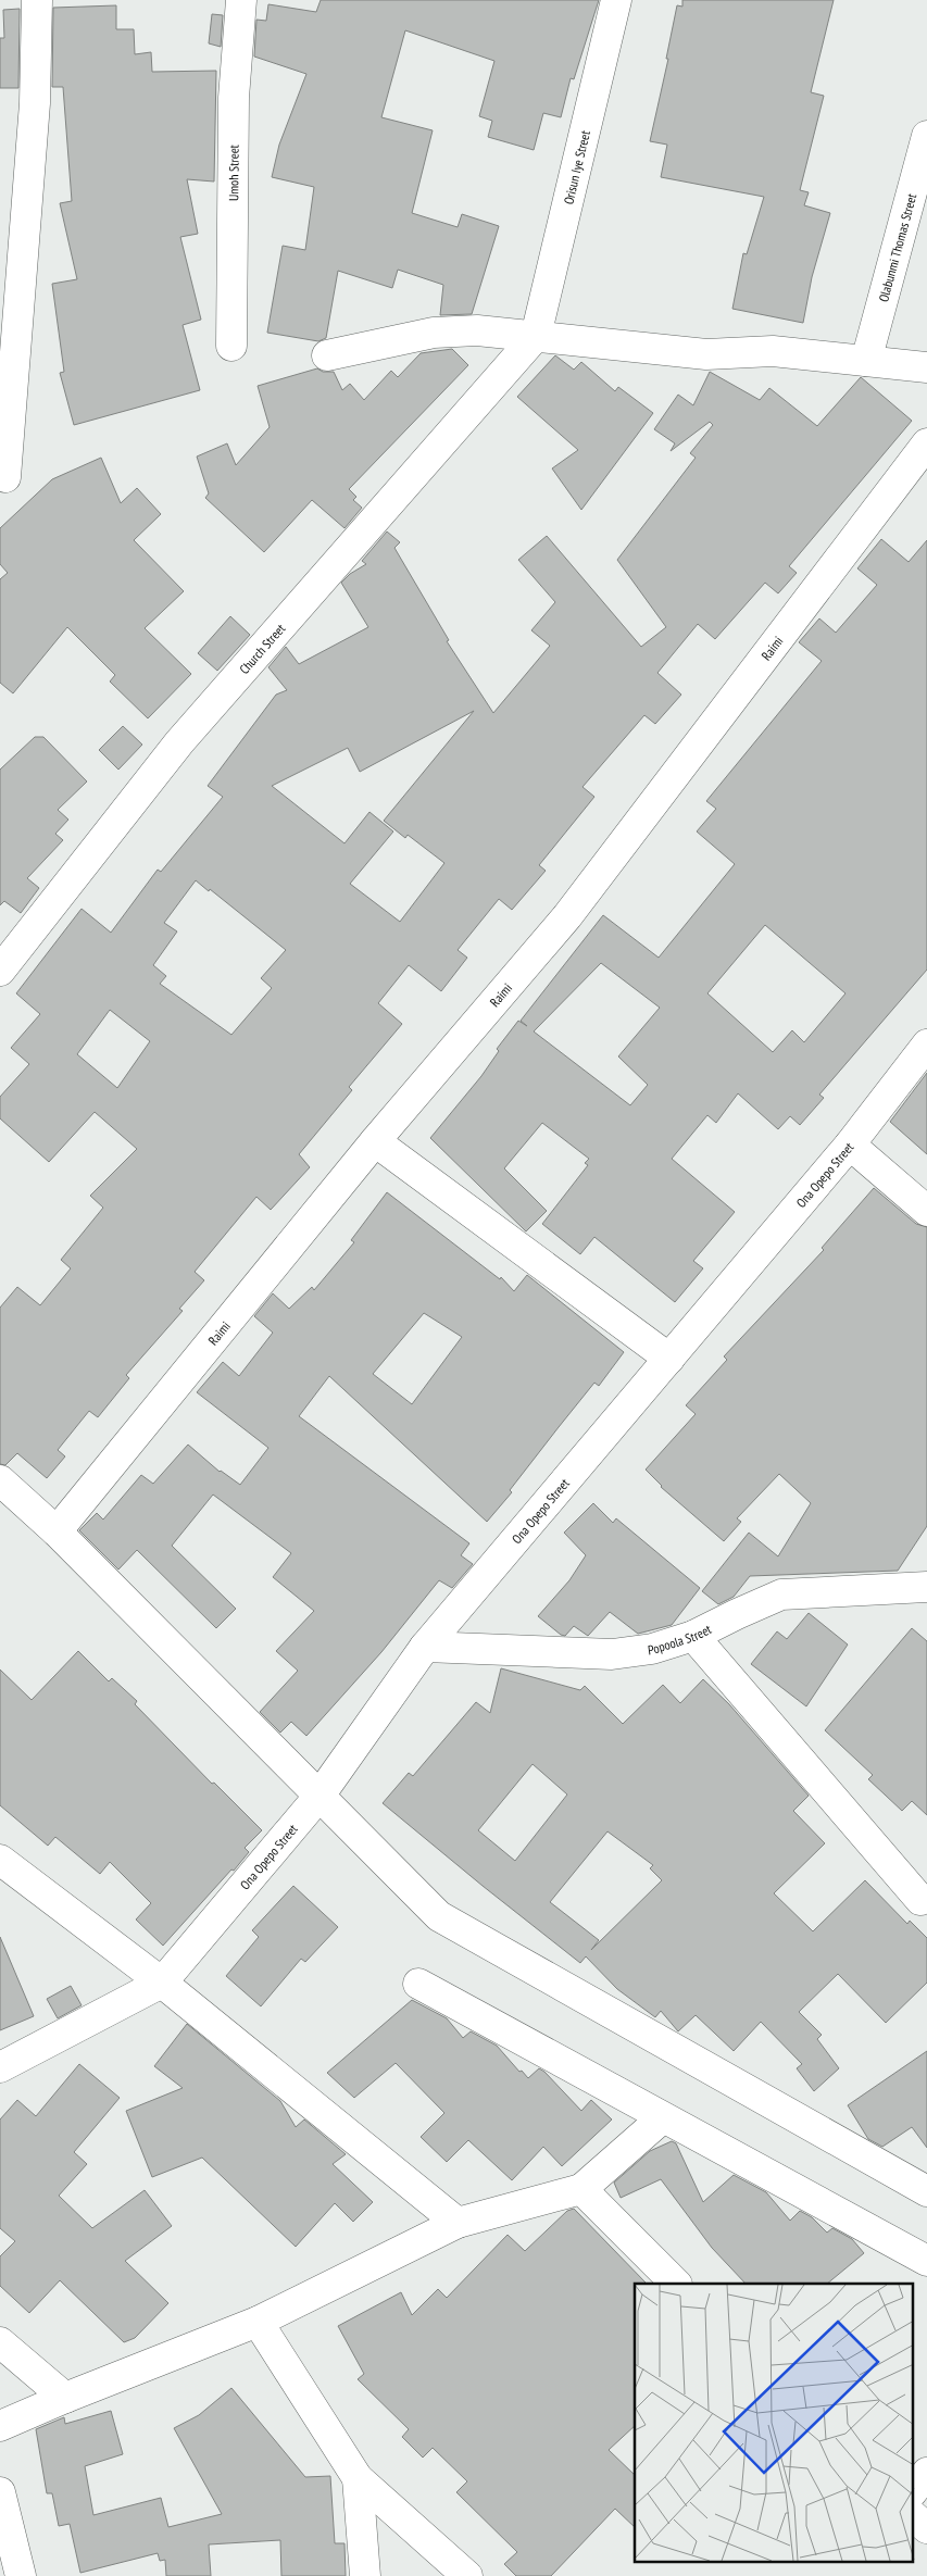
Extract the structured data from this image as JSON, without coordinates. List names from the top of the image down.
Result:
{
  "streets": {
    "street": [
      "Orisun Iye Street",
      "Umoh Street",
      "Olabunmi Thomas Street",
      "Raimi",
      "Church Street",
      "Ona Opepo Street",
      "Popoola Street"
    ]
  },
  "crossings": [
    ["Orisun Iye Street", "Church Street"],
    ["Ona Opepo Street", "Popoola Street"]
  ]
}
